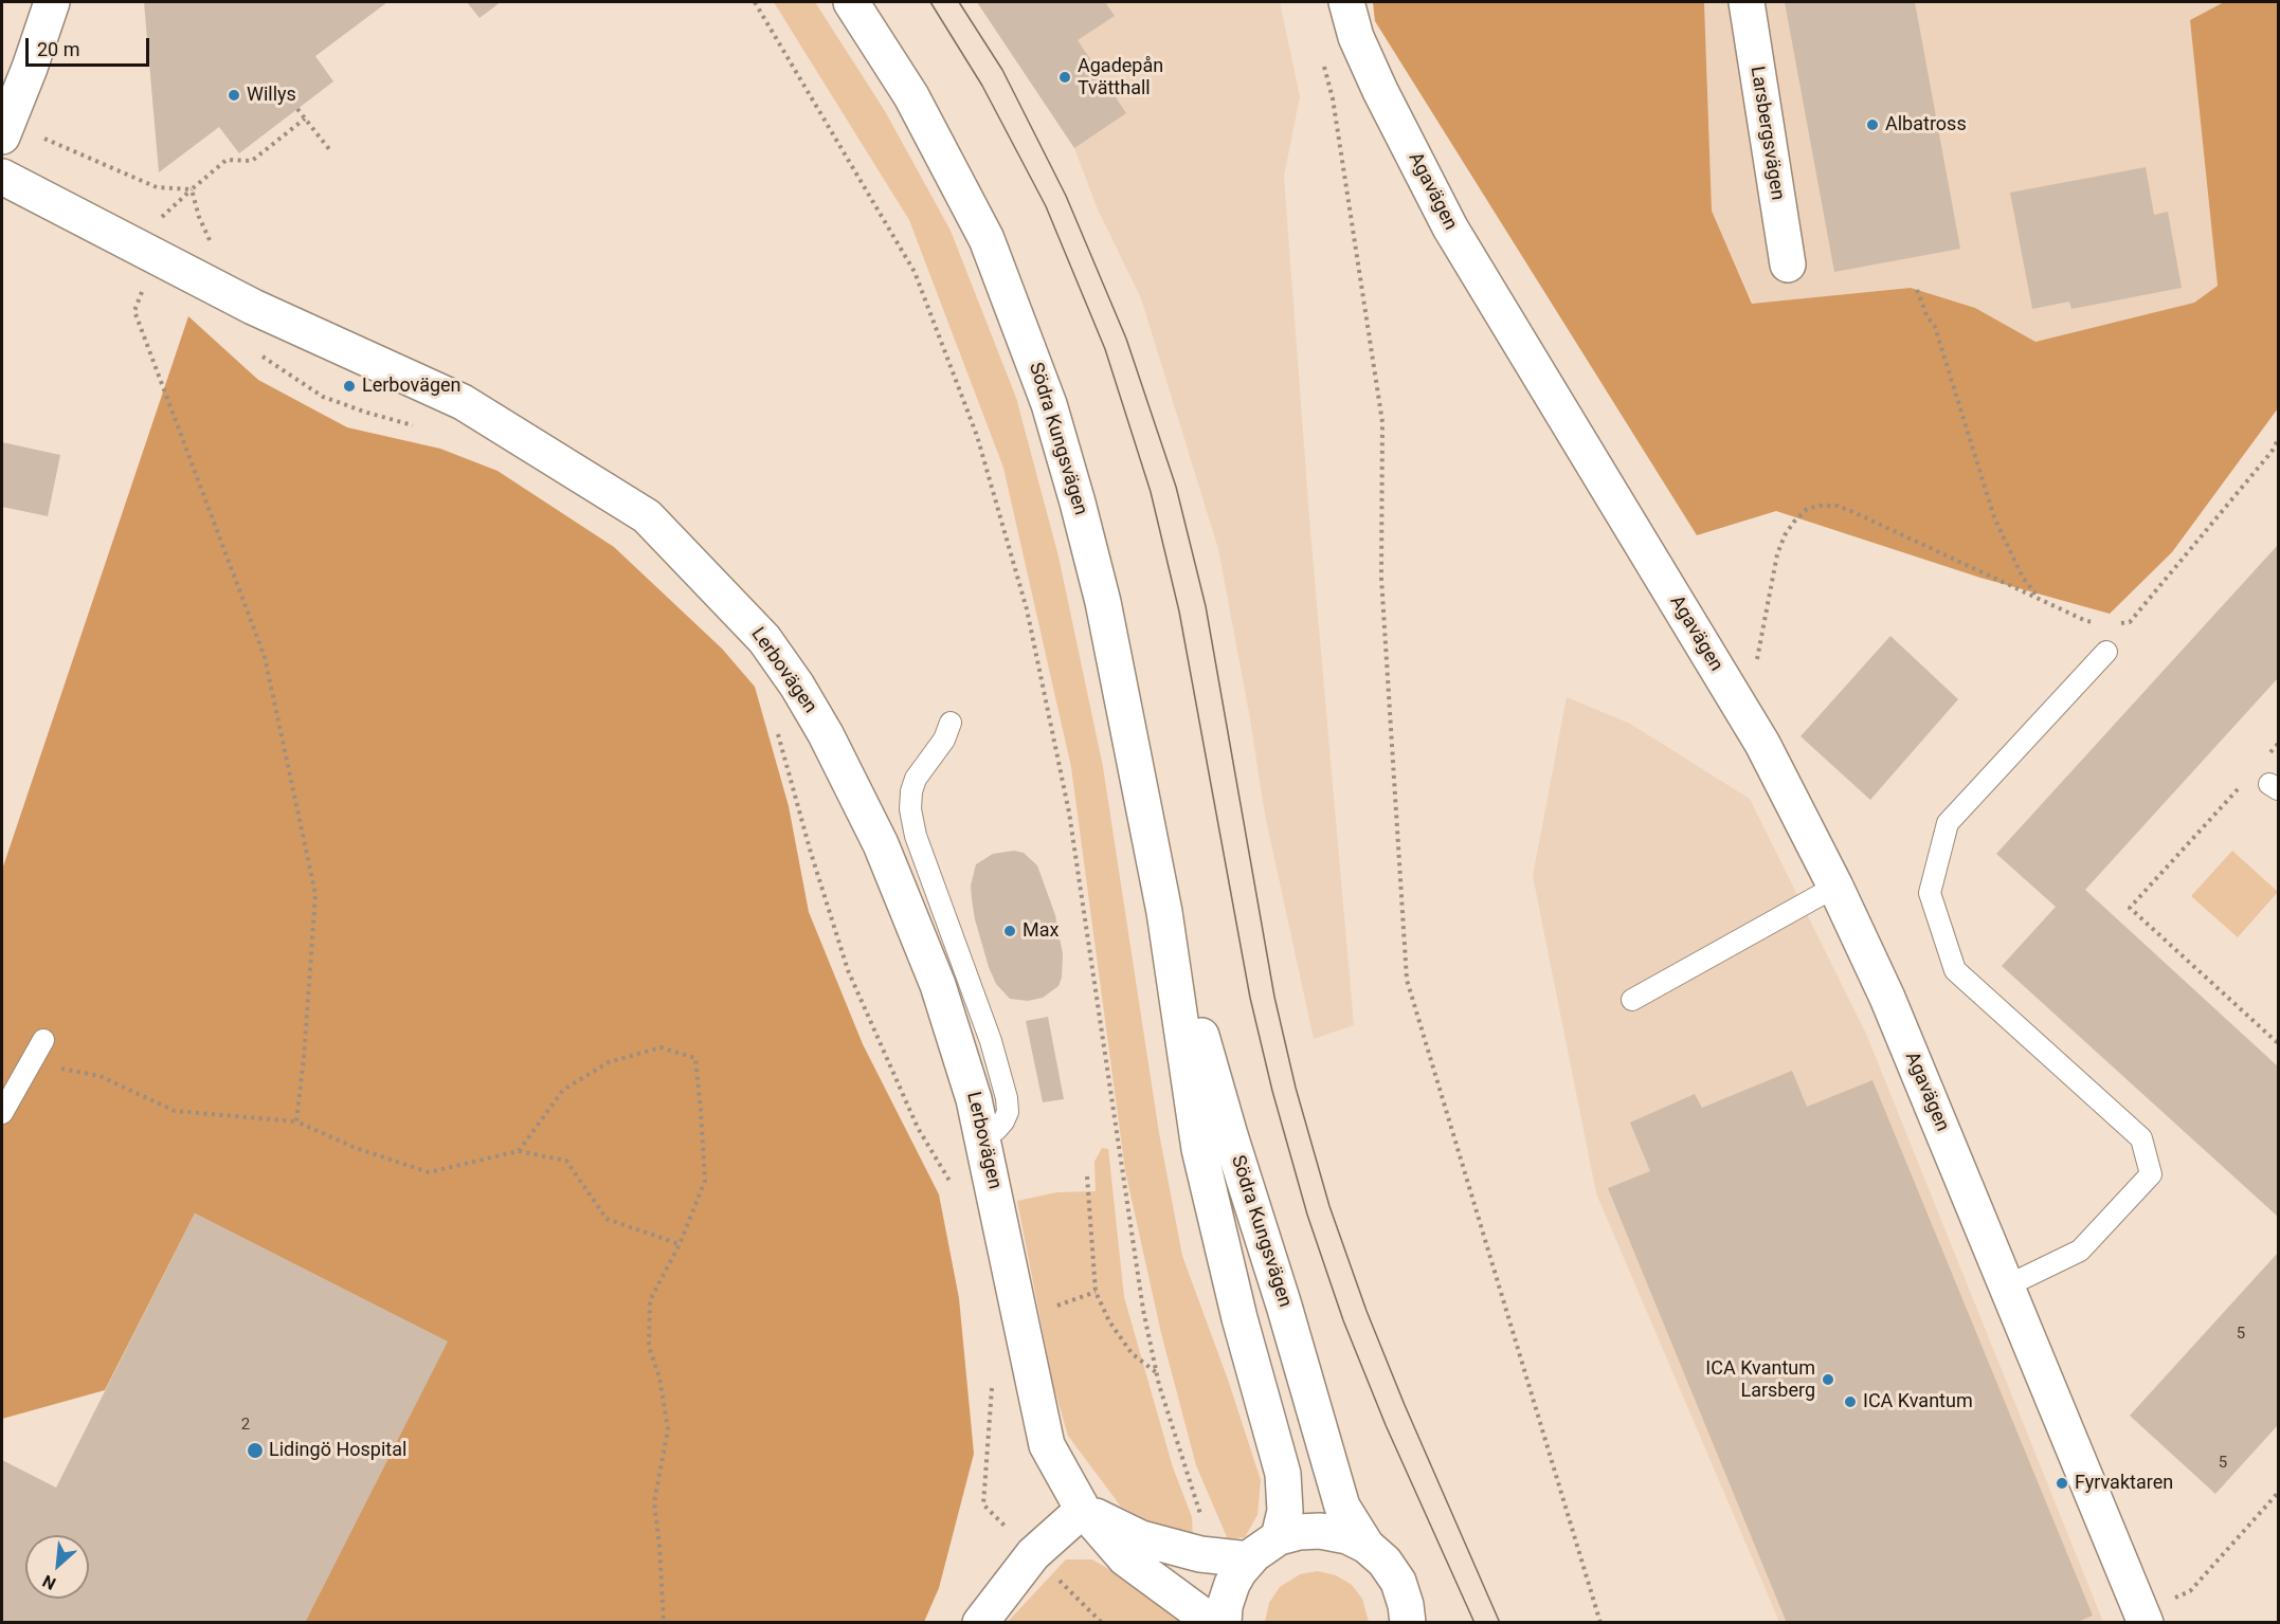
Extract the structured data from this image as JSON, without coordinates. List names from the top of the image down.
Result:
{
  "streets": {
    "street": [
      "Larsbergsvägen",
      "Agavägen",
      "Södra Kungsvägen",
      "Lerbovägen"
    ]
  },
  "places": [
    "Agadepån Tvätthall",
    "Willys",
    "Albatross",
    "Lerbovägen",
    "Max",
    "ICA Kvantum Larsberg",
    "ICA Kvantum",
    "Lidingö Hospital",
    "Fyrvaktaren"
  ],
  "house_numbers": ["5", "2", "5"],
  "scale_bar": "20 m",
  "north": "bottom left"
}
